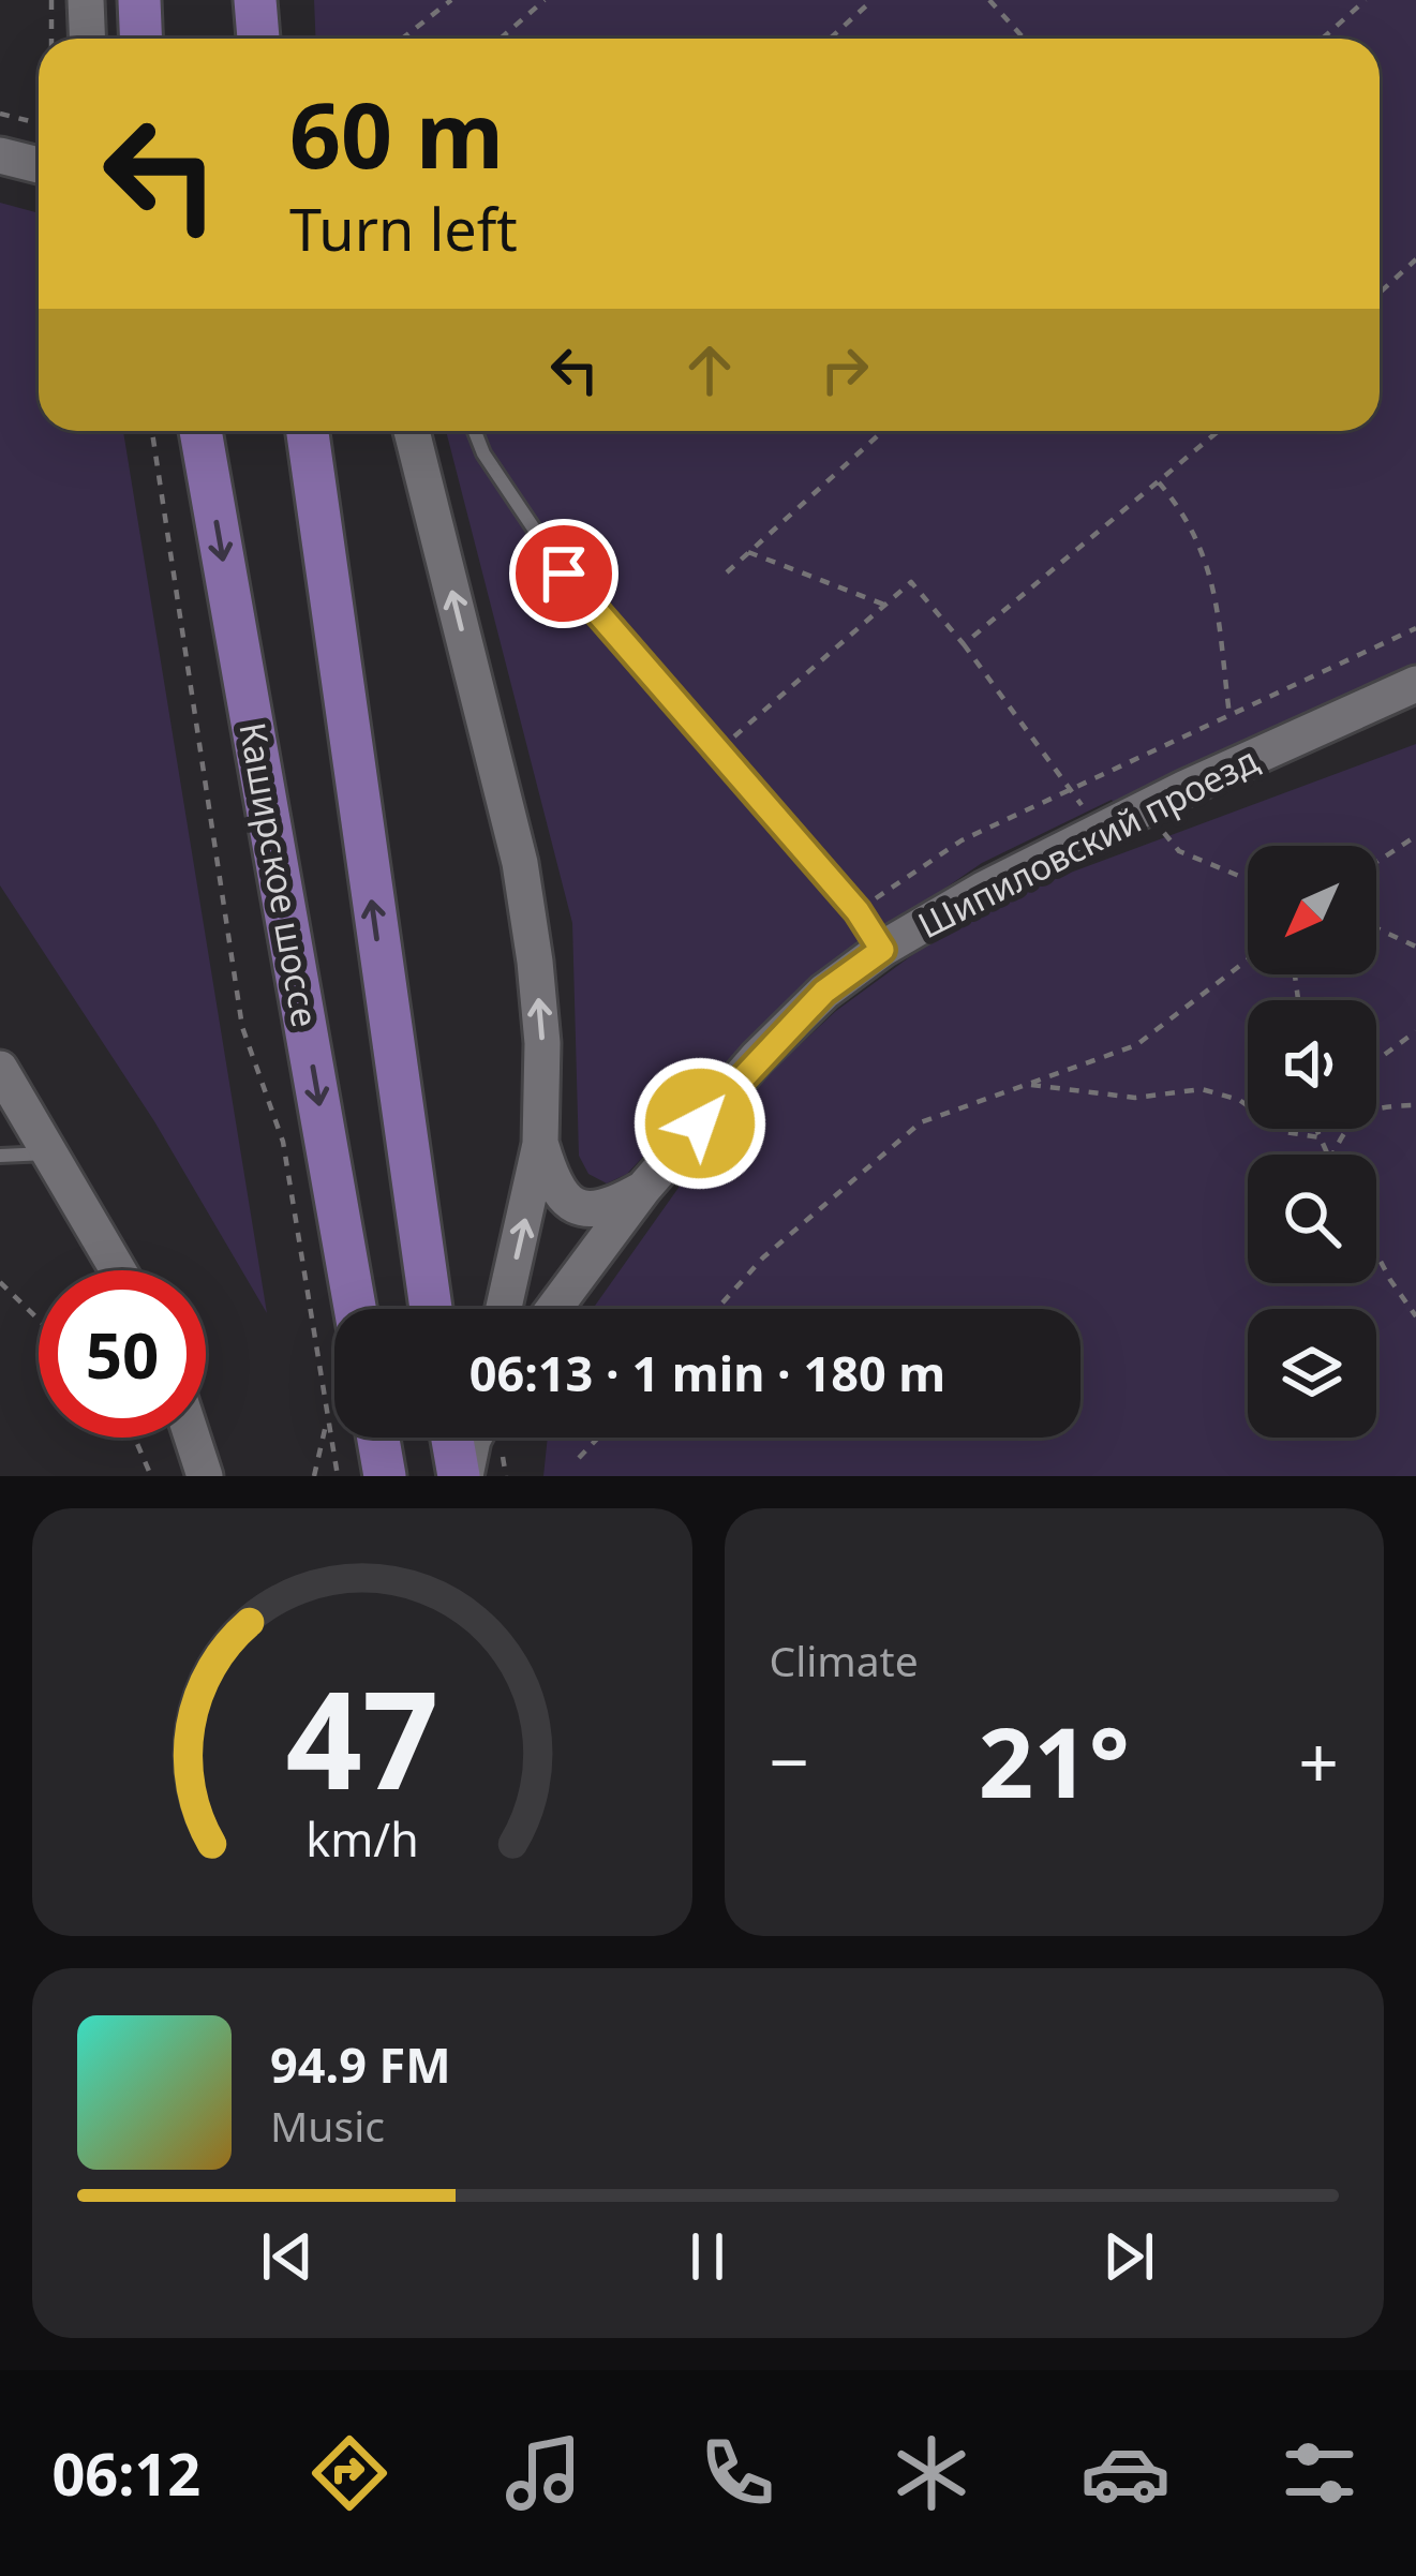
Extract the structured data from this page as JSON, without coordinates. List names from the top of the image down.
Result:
{
  "streets": {
    "main road": ["Шипиловский проезд", "Каширское шоссе"]
  },
  "north": "bottom left",
  "page": {
    "turn": ["60 m", "Turn left"],
    "limit": "50",
    "trip": "06:13 · 1 min · 180 m",
    "tile": "Climate",
    "heat": ["−", "21°", "+"],
    "song": ["94.9 FM", "Music"],
    "tabs": "06:12",
    "gauge": ["47", "km/h"]
  }
}
